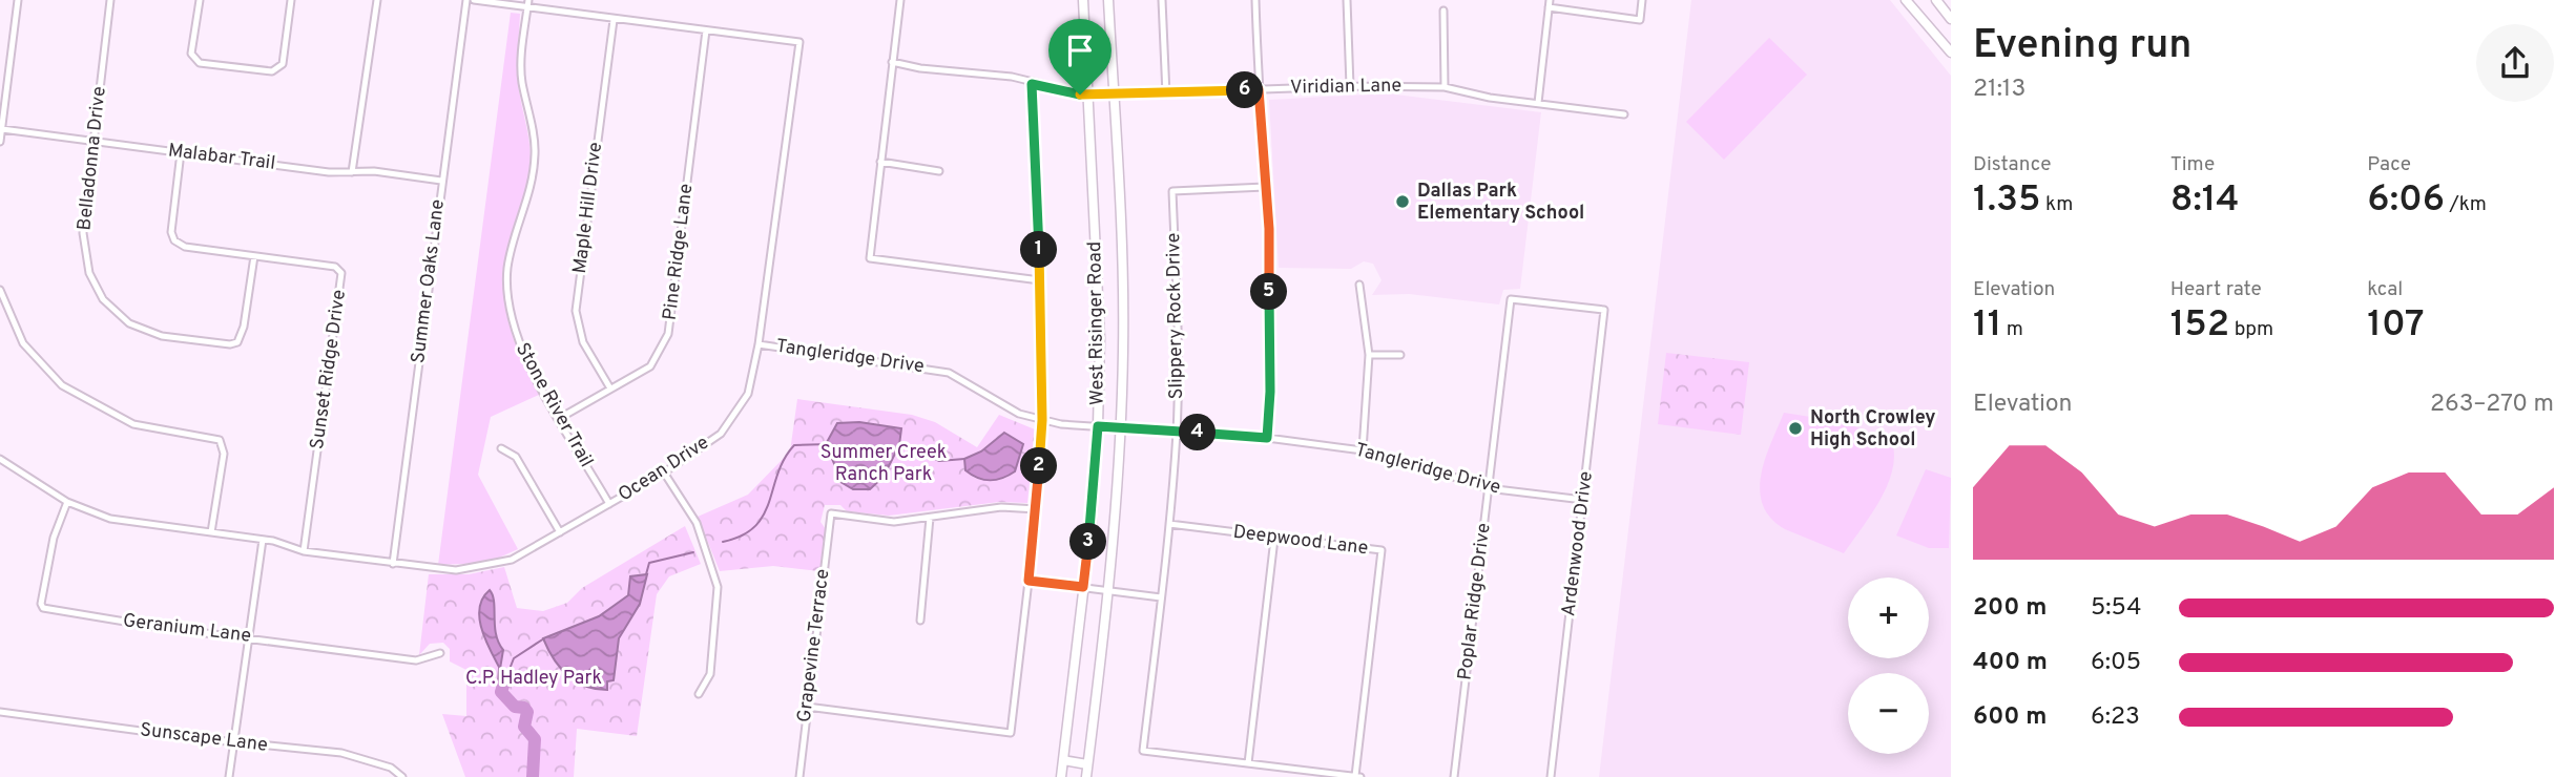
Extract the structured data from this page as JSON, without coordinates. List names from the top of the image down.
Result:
{
  "streets": {
    "main road": ["West Risinger Road"],
    "street": [
      "Viridian Lane",
      "Malabar Trail",
      "Belladonna Drive",
      "Maple Hill Drive",
      "Pine Ridge Lane",
      "Summer Oaks Lane",
      "Slippery Rock Drive",
      "Tangleridge Drive",
      "Sunset Ridge Drive",
      "Stone River Trail",
      "Ocean Drive",
      "Deepwood Lane",
      "Ardenwood Drive",
      "Poplar Ridge Drive",
      "Geranium Lane",
      "Grapevine Terrace",
      "Sunscape Lane"
    ]
  },
  "crossings": [
    ["Viridian Lane", "West Risinger Road"],
    ["Malabar Trail", "Belladonna Drive"],
    ["Malabar Trail", "Summer Oaks Lane"],
    ["Malabar Trail", "Sunset Ridge Drive"],
    ["Belladonna Drive", "Sunset Ridge Drive"],
    ["Maple Hill Drive", "Pine Ridge Lane"],
    ["Maple Hill Drive", "Ocean Drive"],
    ["Pine Ridge Lane", "Stone River Trail"],
    ["Pine Ridge Lane", "Ocean Drive"],
    ["Summer Oaks Lane", "Ocean Drive"],
    ["Slippery Rock Drive", "Tangleridge Drive"],
    ["Slippery Rock Drive", "Deepwood Lane"],
    ["West Risinger Road", "Tangleridge Drive"],
    ["Tangleridge Drive", "Ocean Drive"],
    ["Tangleridge Drive", "Ardenwood Drive"],
    ["Tangleridge Drive", "Poplar Ridge Drive"],
    ["Sunset Ridge Drive", "Ocean Drive"],
    ["Stone River Trail", "Ocean Drive"],
    ["Ocean Drive", "Geranium Lane"],
    ["Ardenwood Drive", "Poplar Ridge Drive"]
  ],
  "parks": ["Summer Creek Ranch Park", "C.P. Hadley Park"],
  "places": ["Dallas Park Elementary School", "North Crowley High School"],
  "page": {
    "heading": ["Evening run", "21:13"],
    "pins": [
      "6",
      "1",
      "5",
      "4",
      "2",
      "3"
    ],
    "stats": [
      ["Distance", "1.35 km"],
      ["Time", "8:14"],
      ["Pace", "6:06 /km"],
      ["Elevation", "11 m"],
      ["Heart rate", "152 bpm"],
      ["kcal", "107"]
    ],
    "chart": ["Elevation", "263–270 m"],
    "map_buttons": ["+", "−"],
    "list": [
      {
        "name": "200 m",
        "note": "5:54"
      },
      {
        "name": "400 m",
        "note": "6:05"
      },
      {
        "name": "600 m",
        "note": "6:23"
      }
    ]
  }
}
